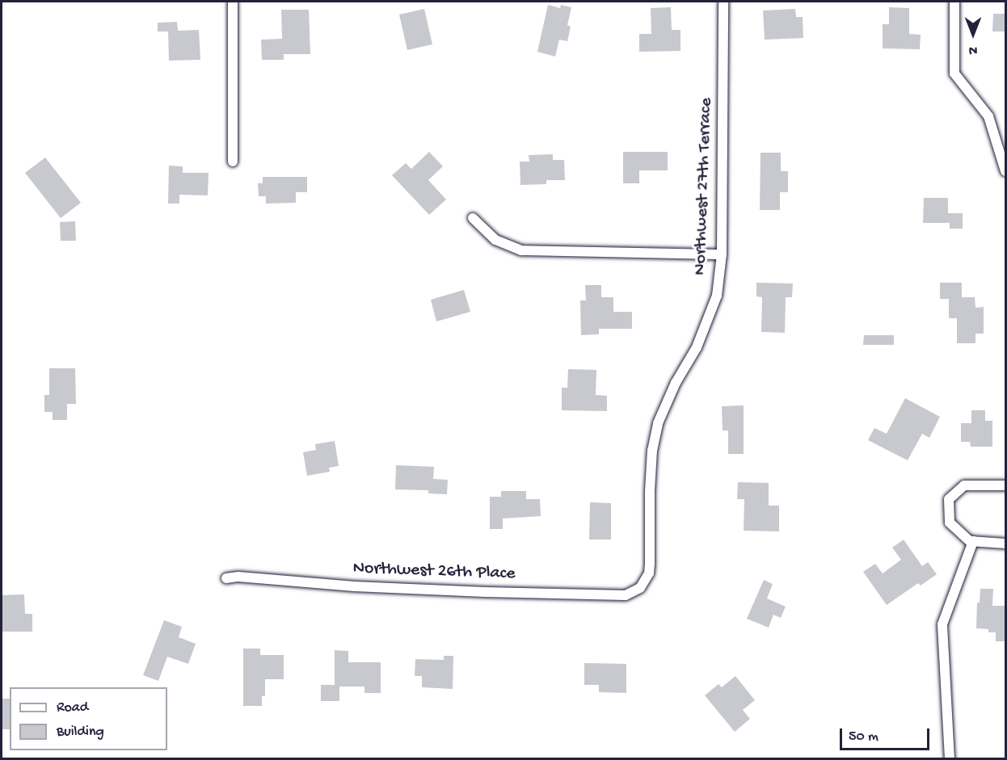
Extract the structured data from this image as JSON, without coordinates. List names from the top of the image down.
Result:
{
  "streets": {
    "street": ["Northwest 27th Terrace", "Northwest 26th Place"]
  },
  "crossings": [
    ["Northwest 27th Terrace", "Northwest 26th Place"]
  ],
  "legend": ["Road", "Building"],
  "scale_bar": "50 m",
  "north": "bottom"
}
